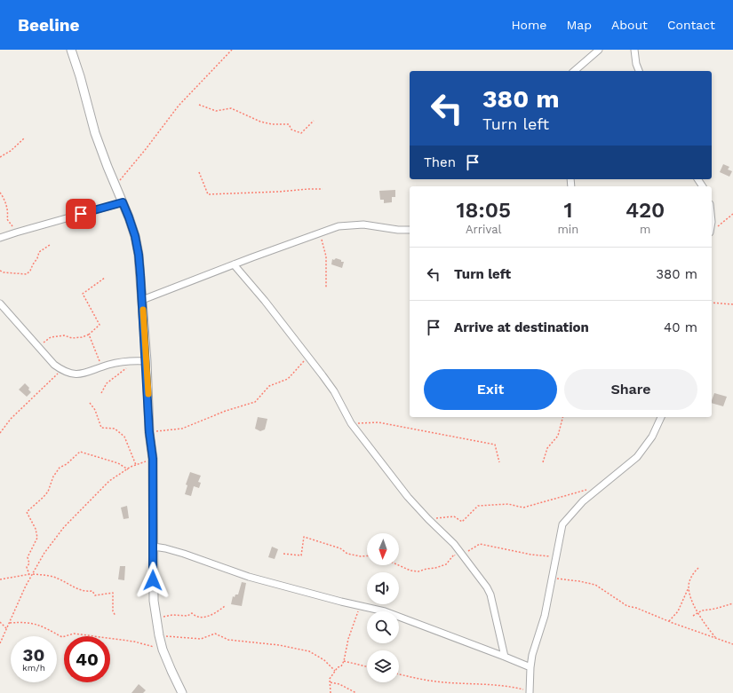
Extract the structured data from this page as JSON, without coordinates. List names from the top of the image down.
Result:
{
  "north": "bottom",
  "page": {
    "header": "Beeline",
    "nav": [
      "Home",
      "Map",
      "About",
      "Contact"
    ],
    "turn": ["380 m", "Turn left"],
    "then": "Then",
    "eta": [
      "18:05",
      "Arrival",
      "1",
      "min",
      "420",
      "m"
    ],
    "list": [
      {
        "name": "Turn left",
        "value": "380 m"
      },
      {
        "name": "Arrive at destination",
        "value": "40 m"
      }
    ],
    "buttons": ["Exit", "Share"],
    "speed": "30 km/h",
    "limit": "40"
  }
}
